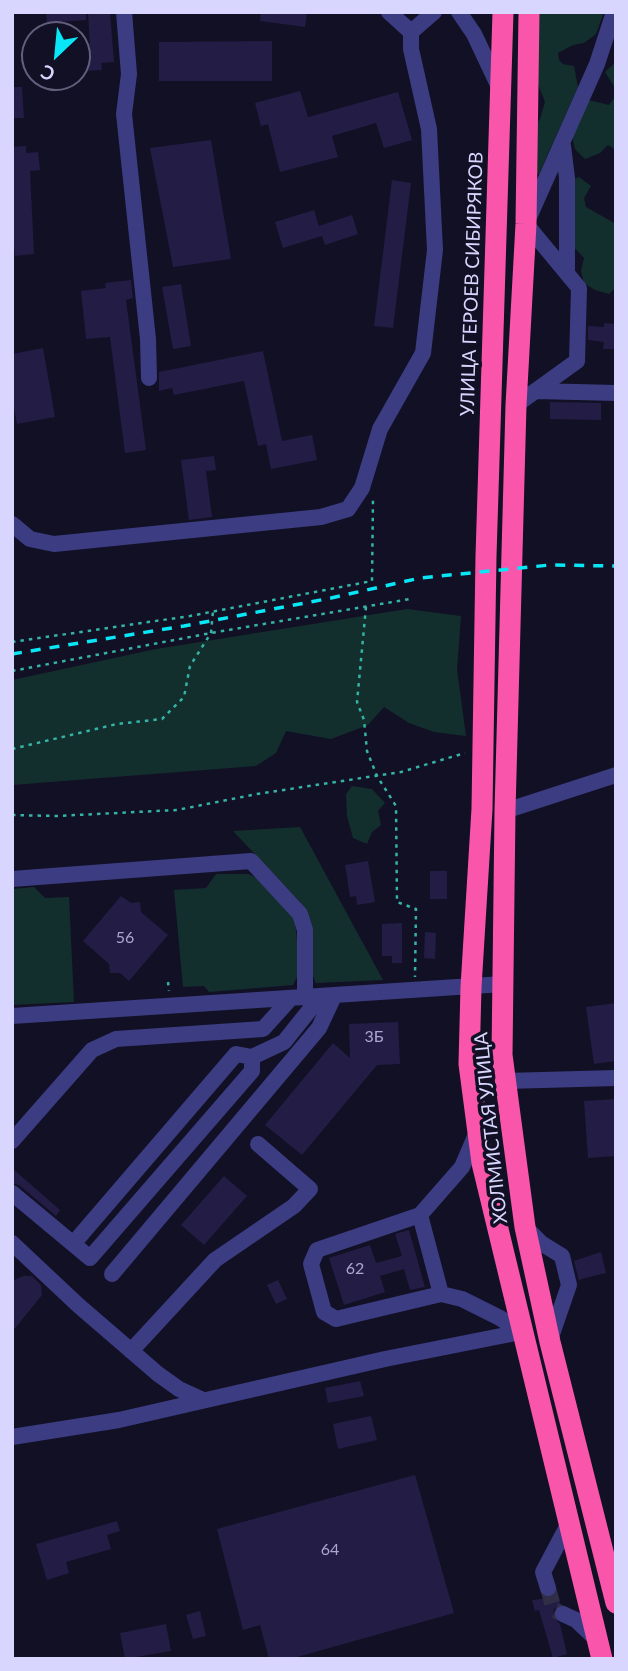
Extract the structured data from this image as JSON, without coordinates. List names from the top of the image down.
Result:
{
  "streets": {
    "highway": ["УЛИЦА ГЕРОЕВ СИБИРЯКОВ", "ХОЛМИСТАЯ УЛИЦА"]
  },
  "crossings": [
    ["УЛИЦА ГЕРОЕВ СИБИРЯКОВ", "ХОЛМИСТАЯ УЛИЦА"]
  ],
  "house_numbers": [
    "56",
    "3Б",
    "62",
    "64"
  ],
  "north": "bottom left"
}
